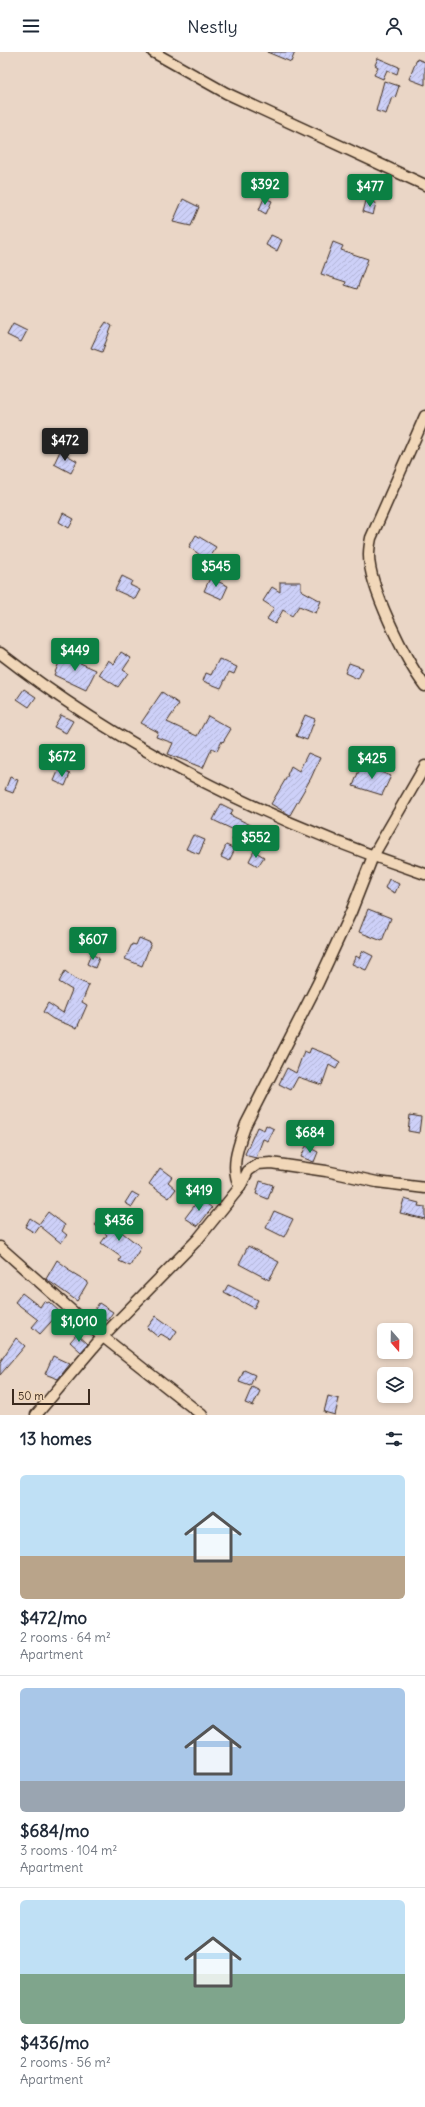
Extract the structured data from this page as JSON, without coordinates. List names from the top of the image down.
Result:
{
  "scale_bar": "50 m",
  "north": "bottom",
  "page": {
    "header": "Nestly",
    "price": [
      "$392",
      "$477",
      "$472",
      "$545",
      "$449",
      "$672",
      "$425",
      "$552",
      "$607",
      "$684",
      "$419",
      "$436",
      "$1,010"
    ],
    "scale": "50 m",
    "heading": "13 homes",
    "list": [
      {
        "name": "$472/mo",
        "note": "2 rooms · 64 m² · Apartment"
      },
      {
        "name": "$684/mo",
        "note": "3 rooms · 104 m² · Apartment"
      },
      {
        "name": "$436/mo",
        "note": "2 rooms · 56 m² · Apartment"
      }
    ]
  }
}
